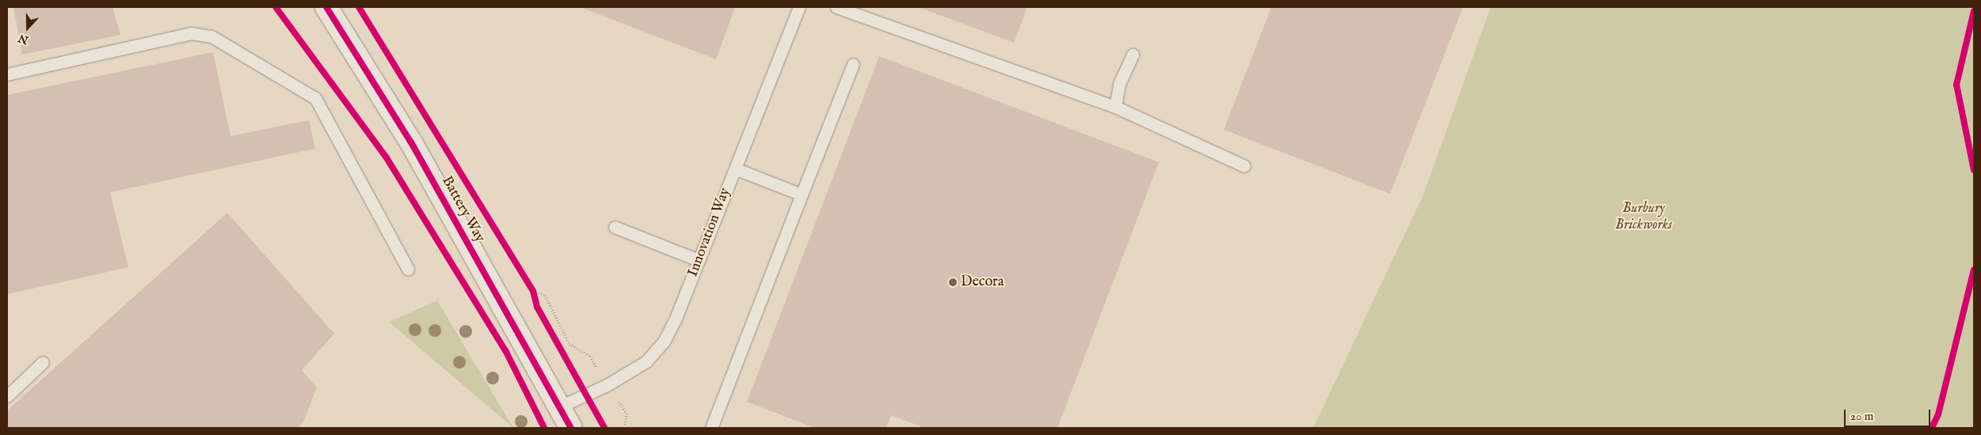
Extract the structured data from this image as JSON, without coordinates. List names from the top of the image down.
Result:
{
  "streets": {
    "street": ["Battery Way"],
    "lane": ["Innovation Way"]
  },
  "crossings": [
    ["Battery Way", "Innovation Way"]
  ],
  "parks": ["Burbury Brickworks"],
  "places": ["Decora"],
  "scale_bar": "20 m",
  "north": "bottom"
}
